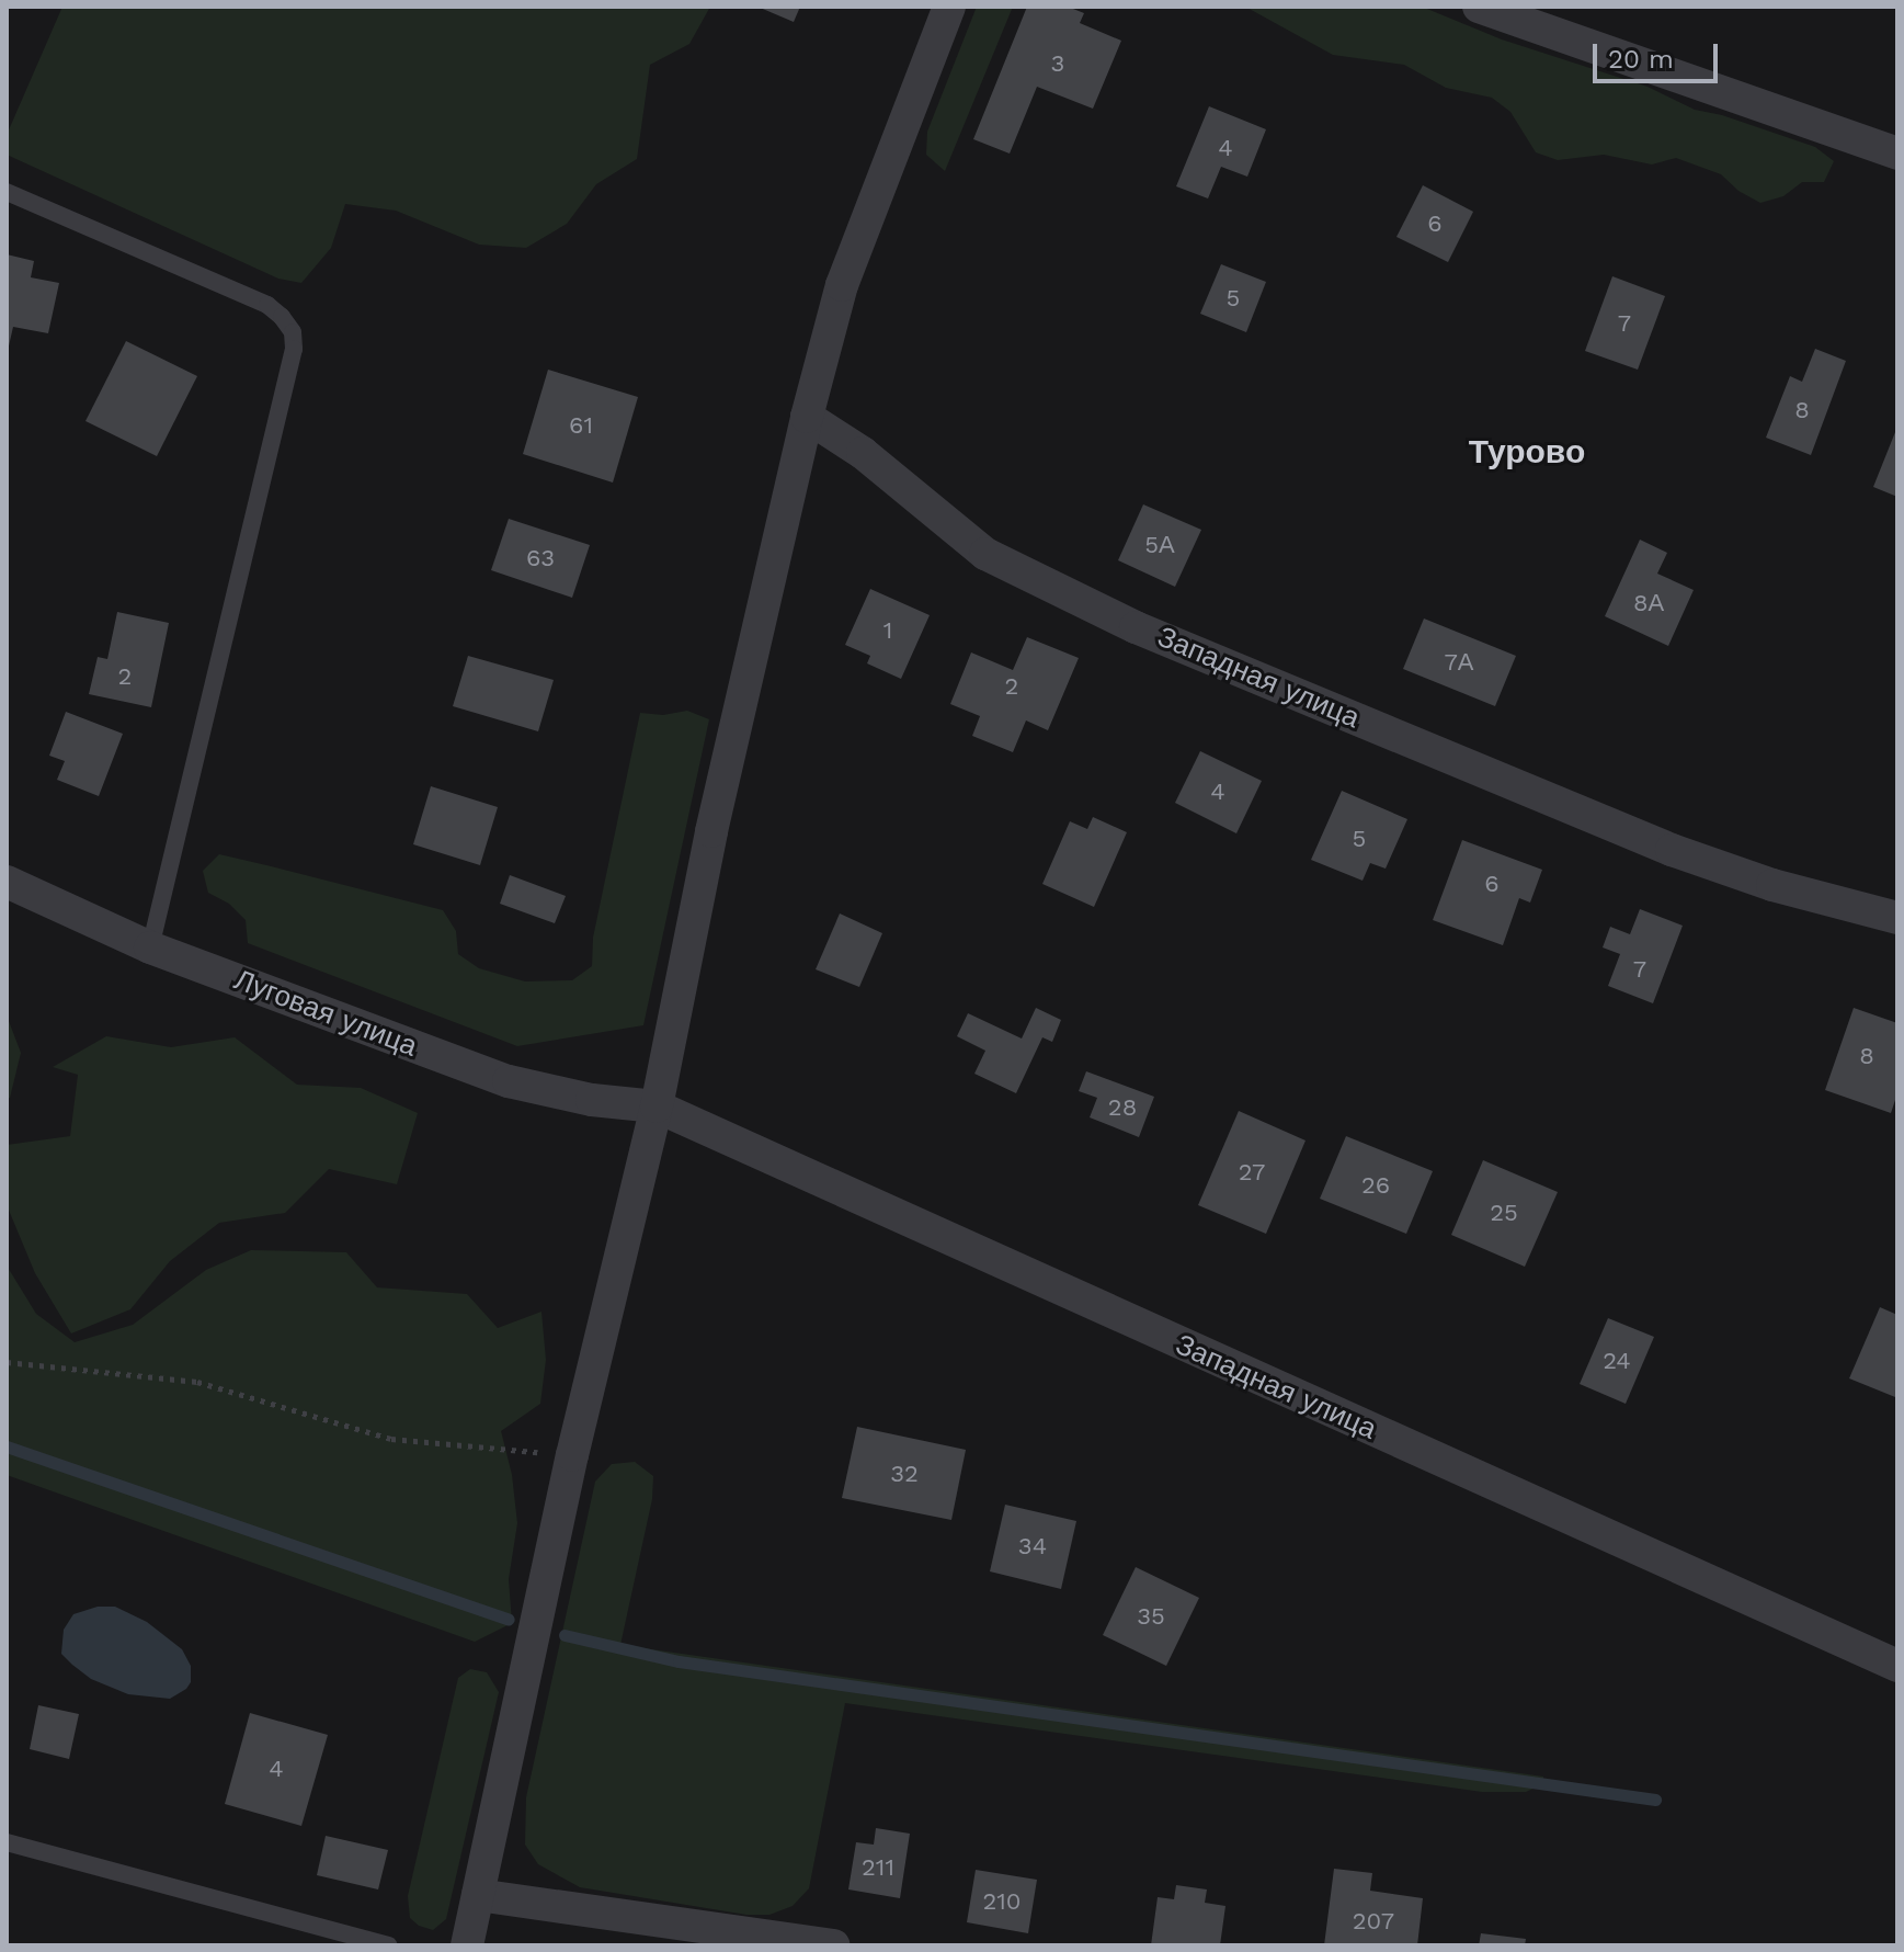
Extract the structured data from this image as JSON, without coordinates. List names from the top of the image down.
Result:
{
  "streets": {
    "street": ["Западная улица", "Луговая улица"]
  },
  "crossings": [
    ["Западная улица", "Луговая улица"]
  ],
  "districts": ["Турово"],
  "house_numbers": [
    "3",
    "4",
    "6",
    "5",
    "7",
    "8",
    "61",
    "5А",
    "63",
    "8А",
    "1",
    "7А",
    "2",
    "2",
    "4",
    "5",
    "6",
    "7",
    "8",
    "28",
    "27",
    "26",
    "25",
    "24",
    "32",
    "34",
    "35",
    "4",
    "211",
    "210",
    "207"
  ],
  "scale_bar": "20 m"
}
